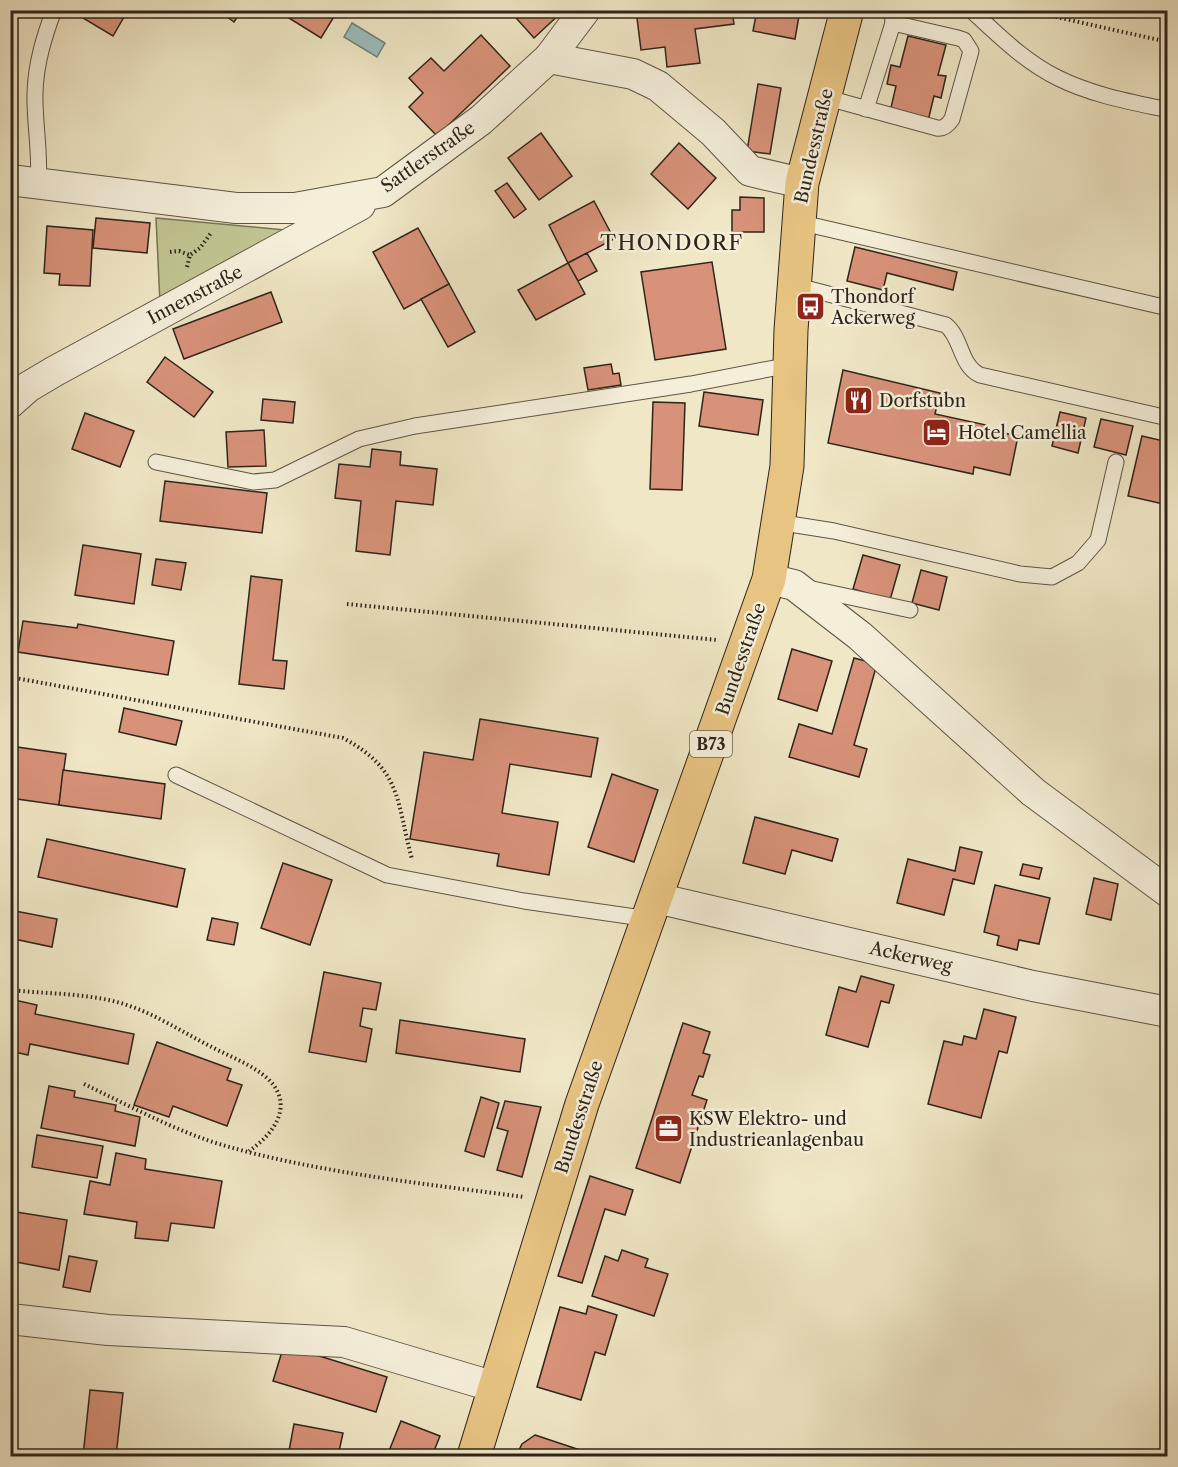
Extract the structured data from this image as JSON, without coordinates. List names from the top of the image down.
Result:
{
  "streets": {
    "main road": ["Bundesstraße", "B73"],
    "street": ["Sattlerstraße", "Innenstraße", "Ackerweg"]
  },
  "crossings": [
    ["Bundesstraße", "Ackerweg"],
    ["Sattlerstraße", "Innenstraße"]
  ],
  "districts": ["THONDORF"],
  "places": {
    "bus stop": ["Thondorf Ackerweg"],
    "restaurant": ["Dorfstubn"],
    "hotel": ["Hotel Camellia"],
    "office": ["KSW Elektro- und Industrieanlagenbau"]
  }
}
